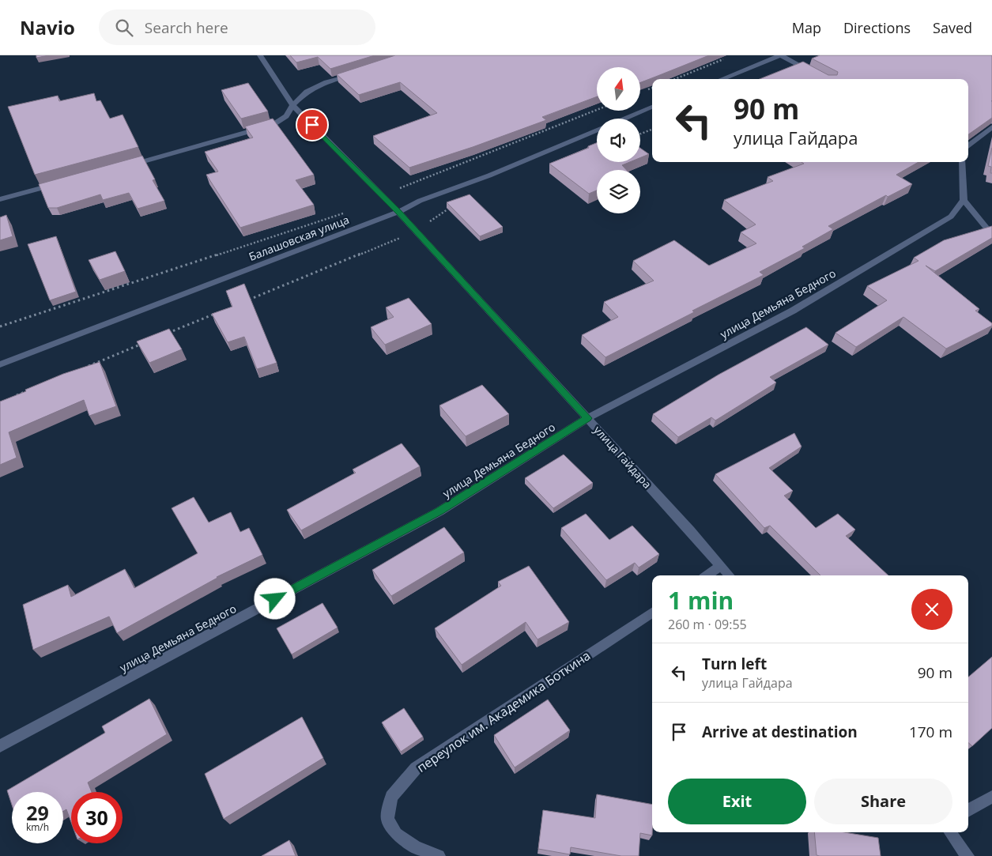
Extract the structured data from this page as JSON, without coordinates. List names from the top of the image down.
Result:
{
  "streets": {
    "street": [
      "Балашовская улица",
      "улица Демьяна Бедного",
      "улица Гайдара",
      "переулок им. Академика Боткина"
    ]
  },
  "crossings": [
    ["Балашовская улица", "улица Гайдара"],
    ["улица Демьяна Бедного", "улица Гайдара"]
  ],
  "north": "top",
  "page": {
    "header": "Navio",
    "search": "Search here",
    "nav": ["Map", "Directions", "Saved"],
    "turn": ["90 m", "улица Гайдара"],
    "heading": ["1 min", "260 m · 09:55"],
    "list": [
      {
        "name": "Turn left",
        "note": "улица Гайдара",
        "value": "90 m"
      },
      {
        "name": "Arrive at destination",
        "value": "170 m"
      }
    ],
    "buttons": ["Exit", "Share"],
    "speed": "29 km/h",
    "limit": "30"
  }
}
